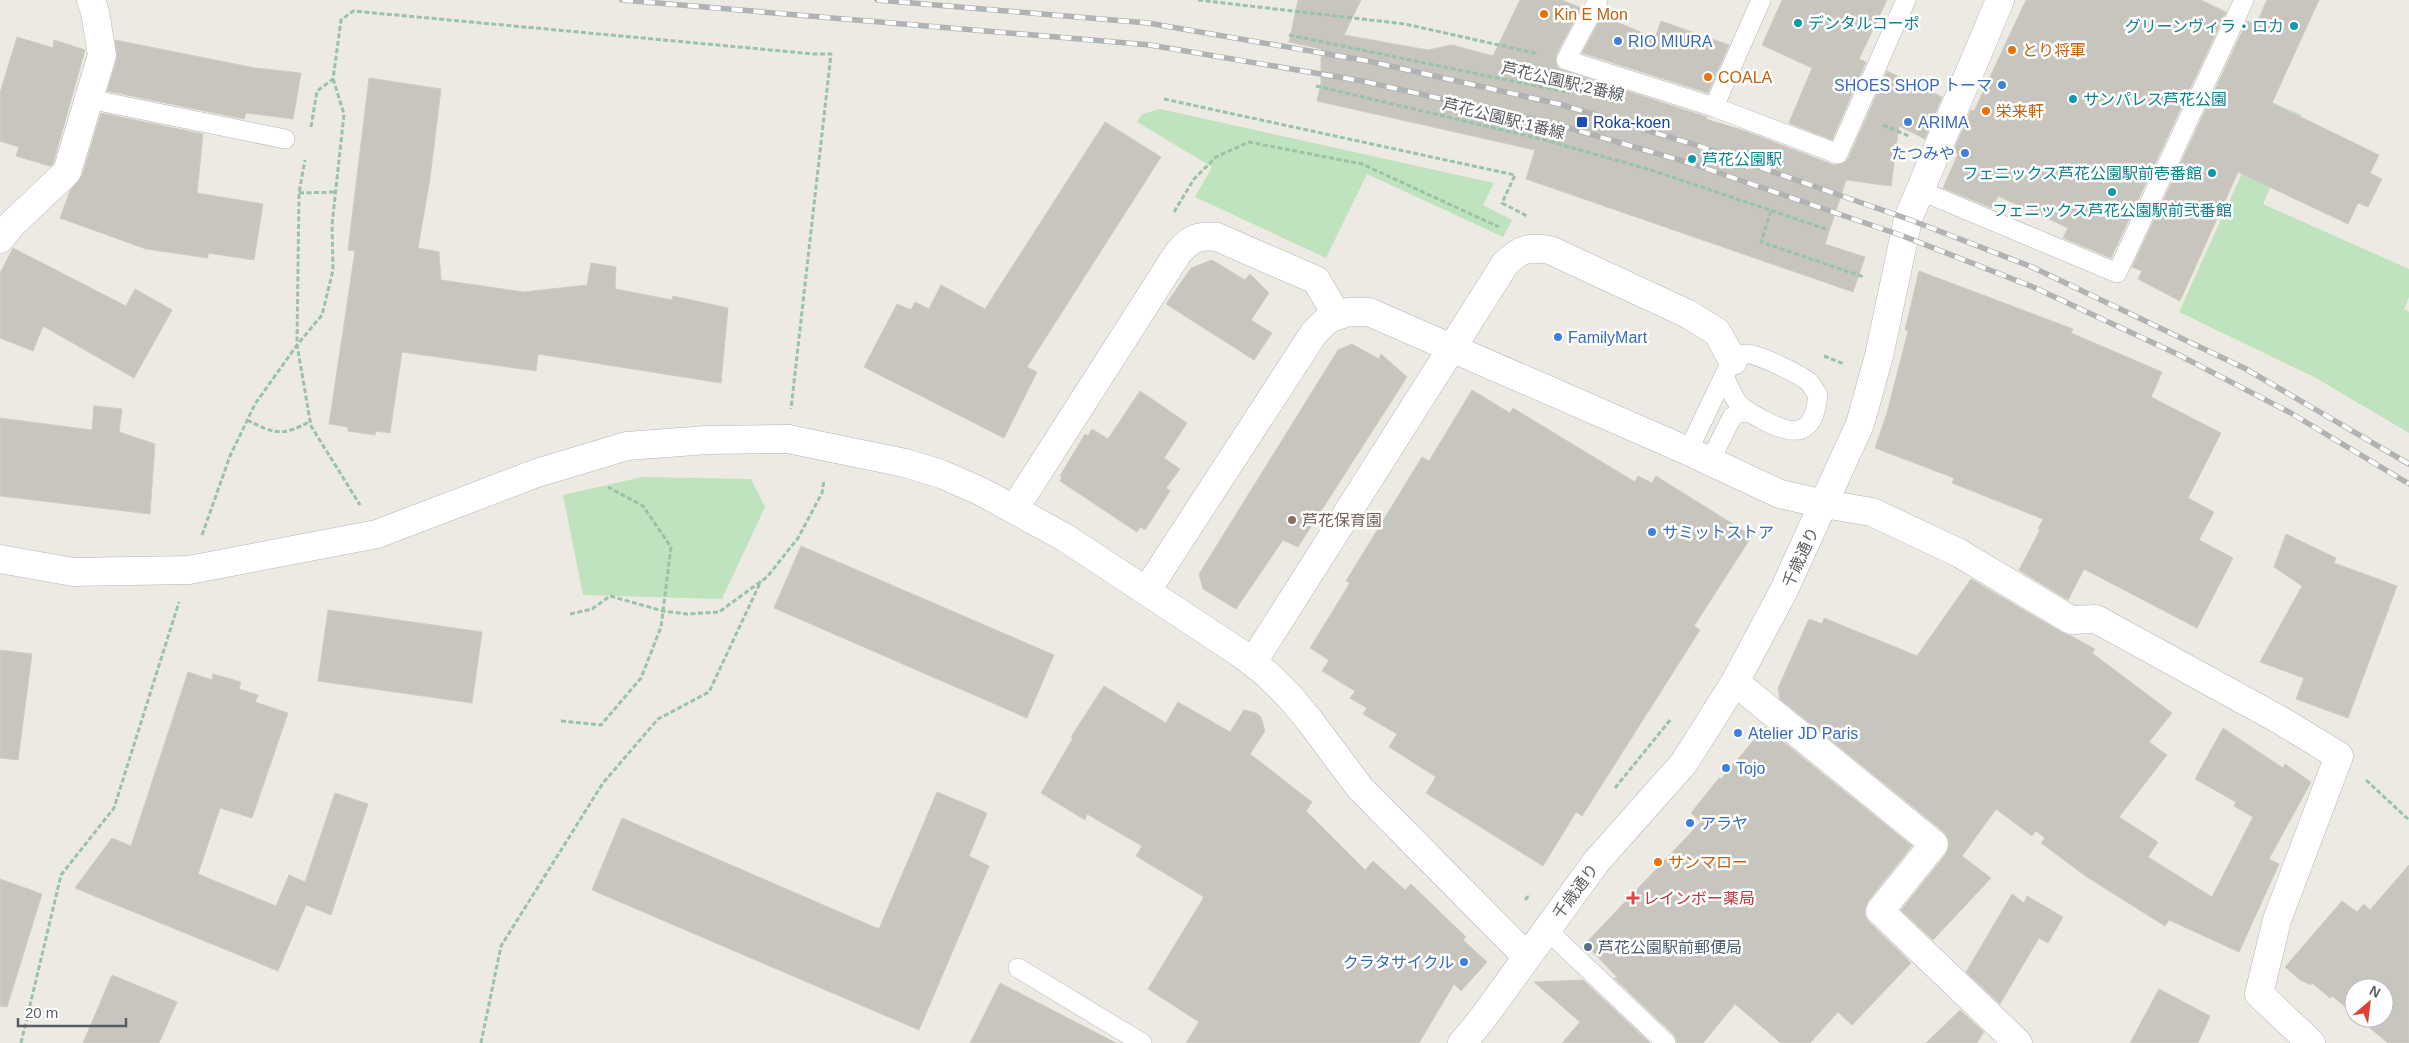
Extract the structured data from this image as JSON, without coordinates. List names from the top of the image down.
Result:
{
  "streets": {
    "street": ["千歳通り"],
    "path": ["芦花公園駅;2番線", "芦花公園駅;1番線"]
  },
  "places": {
    "other": [
      "Kin E Mon",
      "デンタルコーポ",
      "グリーンヴィラ・ロカ",
      "RIO MIURA",
      "とり将軍",
      "COALA",
      "SHOES SHOP トーマ",
      "サンパレス芦花公園",
      "栄来軒",
      "ARIMA",
      "たつみや",
      "芦花公園駅",
      "フェニックス芦花公園駅前壱番館",
      "フェニックス芦花公園駅前弐番館",
      "FamilyMart",
      "芦花保育園",
      "サミットストア",
      "Atelier JD Paris",
      "Tojo",
      "アラヤ",
      "サンマロー",
      "芦花公園駅前郵便局",
      "クラタサイクル"
    ],
    "transit": ["Roka-koen"],
    "health": ["レインボー薬局"]
  },
  "scale_bar": "20 m",
  "north": "top right"
}
